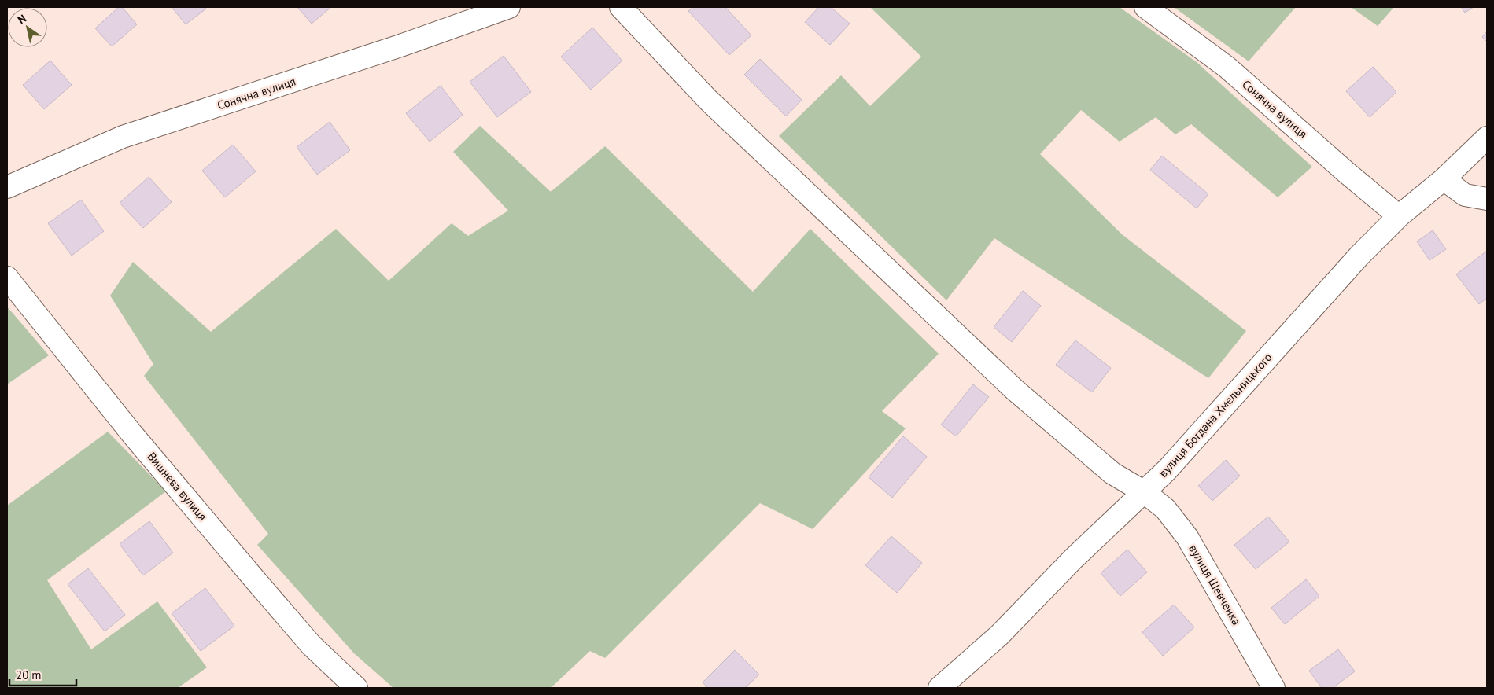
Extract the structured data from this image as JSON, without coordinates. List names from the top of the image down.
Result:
{
  "streets": {
    "street": [
      "Сонячна вулиця",
      "вулиця Богдана Хмельницького",
      "Вишнева вулиця",
      "вулиця Шевченка"
    ]
  },
  "crossings": [
    ["Сонячна вулиця", "вулиця Богдана Хмельницького"],
    ["вулиця Богдана Хмельницького", "вулиця Шевченка"]
  ],
  "scale_bar": "20 m",
  "north": "top left"
}
